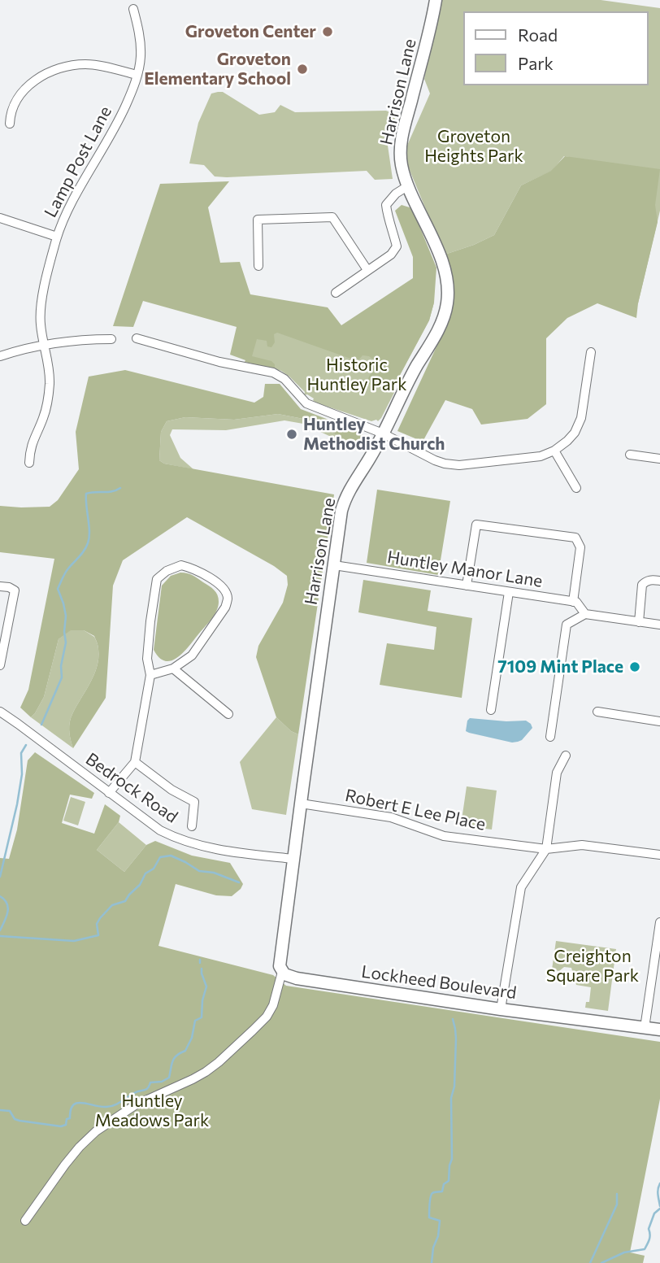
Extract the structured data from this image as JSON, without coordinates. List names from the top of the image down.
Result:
{
  "streets": {
    "street": [
      "Harrison Lane",
      "Lamp Post Lane",
      "Huntley Manor Lane",
      "Bedrock Road",
      "Robert E Lee Place",
      "Lockheed Boulevard"
    ]
  },
  "crossings": [
    ["Harrison Lane", "Huntley Manor Lane"],
    ["Harrison Lane", "Bedrock Road"],
    ["Harrison Lane", "Robert E Lee Place"],
    ["Harrison Lane", "Lockheed Boulevard"]
  ],
  "parks": [
    "Groveton Heights Park",
    "Historic Huntley Park",
    "Creighton Square Park",
    "Huntley Meadows Park"
  ],
  "places": [
    "Groveton Center",
    "Groveton Elementary School",
    "Huntley Methodist Church",
    "7109 Mint Place"
  ],
  "legend": ["Road", "Park"]
}
